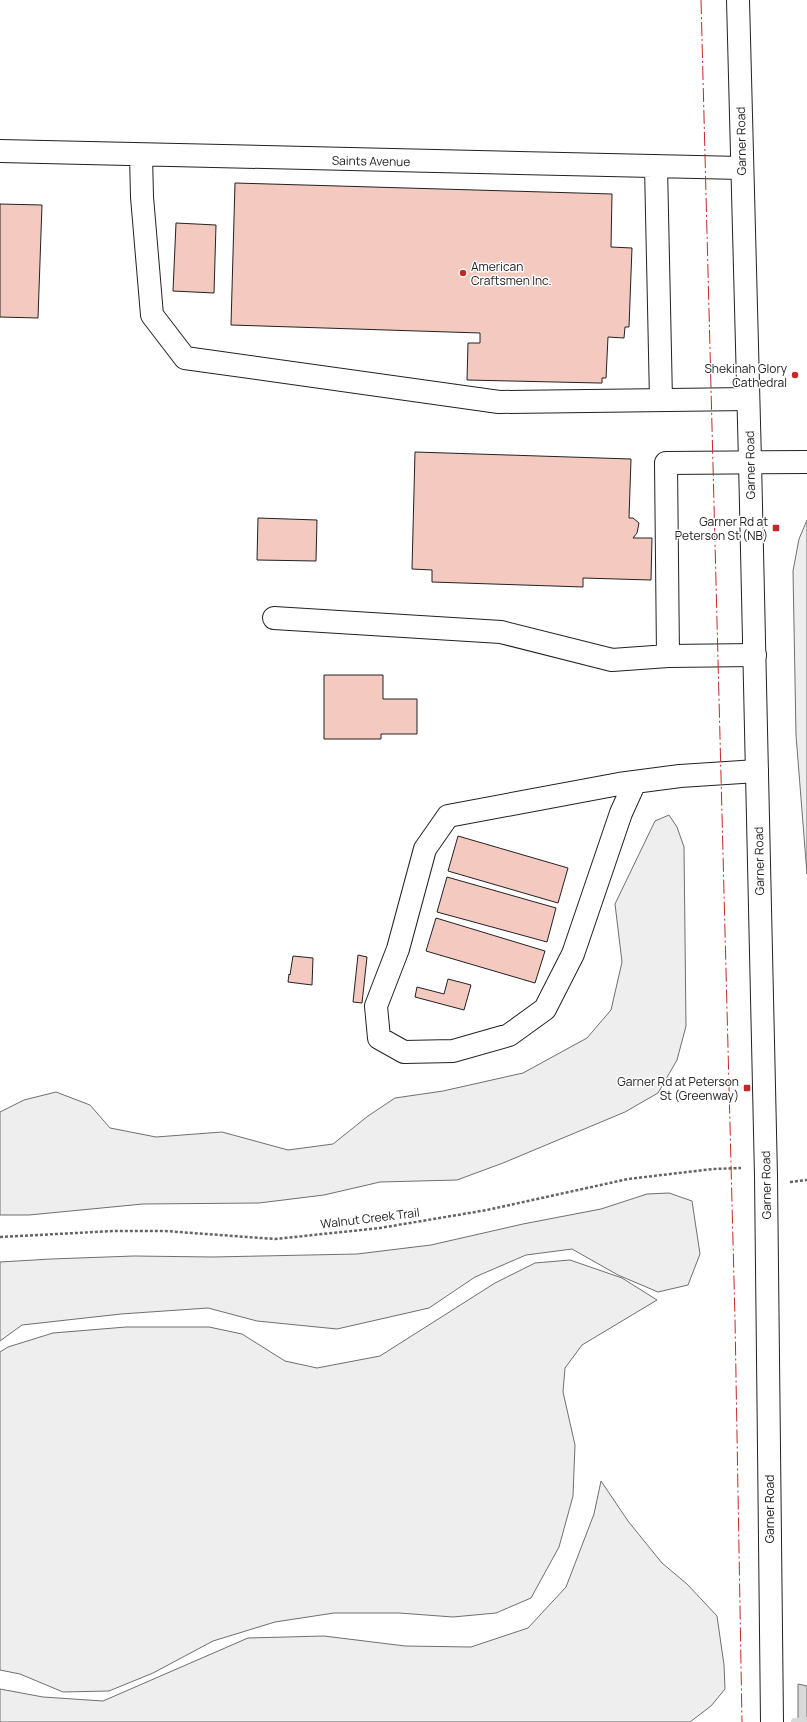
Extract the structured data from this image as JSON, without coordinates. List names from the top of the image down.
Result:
{
  "streets": {
    "main road": ["Garner Road", "Saints Avenue"],
    "path": ["Walnut Creek Trail"]
  },
  "crossings": [
    ["Garner Road", "Saints Avenue"]
  ],
  "places": {
    "other": ["American Craftsmen Inc.", "Shekinah Glory Cathedral"],
    "transit": ["Garner Rd at Peterson St (NB)", "Garner Rd at Peterson St (Greenway)"]
  }
}
